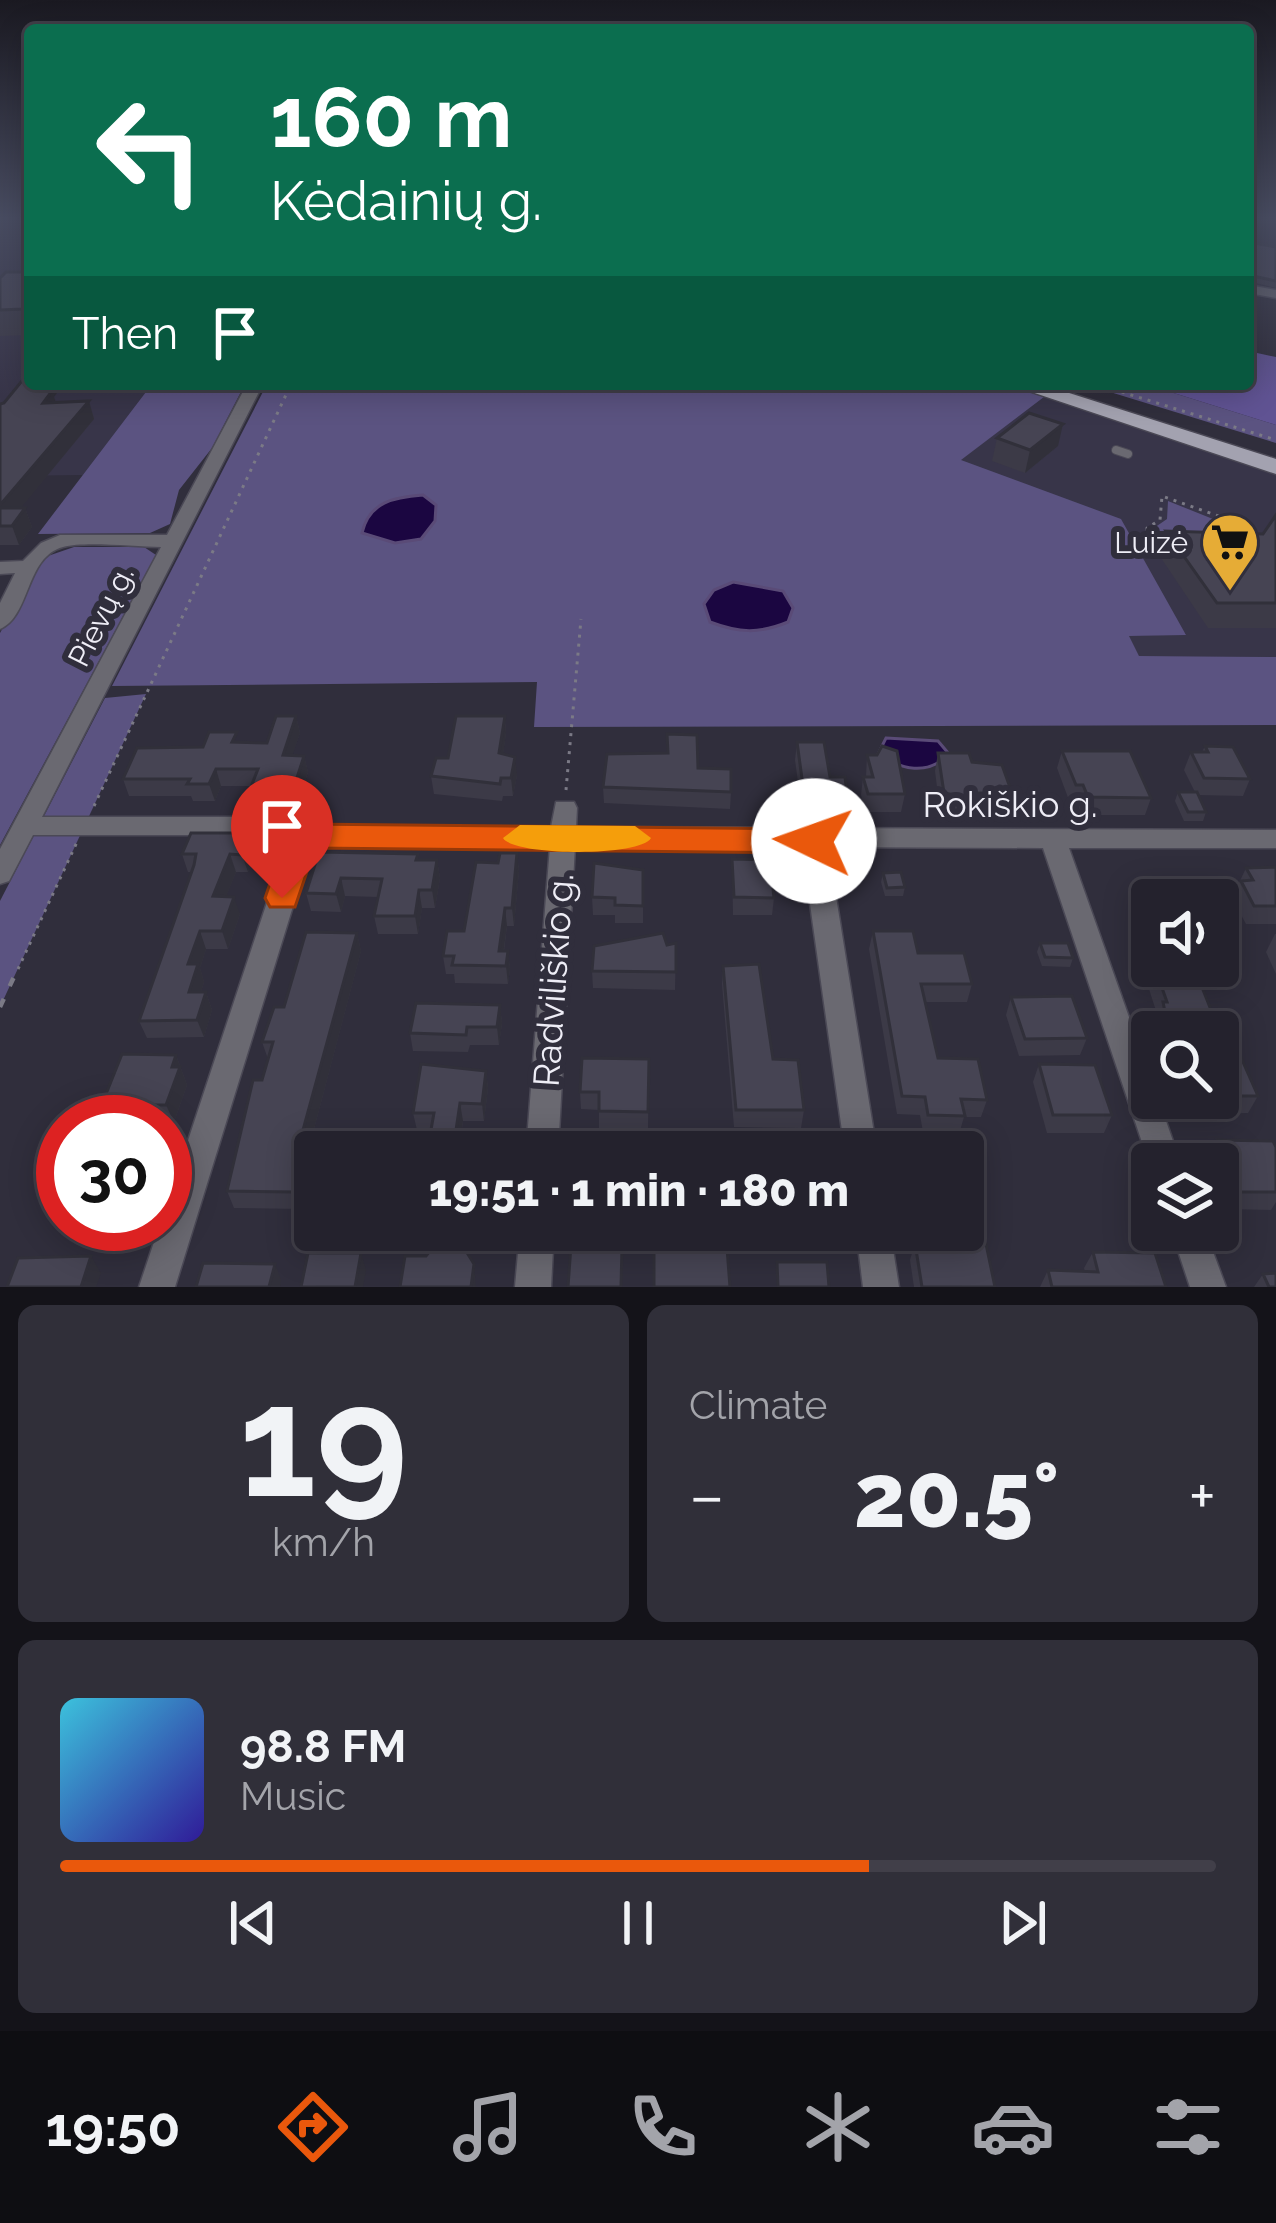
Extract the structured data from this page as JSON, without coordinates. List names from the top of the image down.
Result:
{
  "streets": {
    "street": ["Pievų g.", "Rokiškio g.", "Radviliškio g."]
  },
  "crossings": [
    ["Pievų g.", "Rokiškio g."],
    ["Rokiškio g.", "Radviliškio g."]
  ],
  "places": {
    "supermarket": ["Luizė"]
  },
  "page": {
    "turn": ["160 m", "Kėdainių g."],
    "then": "Then",
    "limit": "30",
    "trip": "19:51 · 1 min · 180 m",
    "tile": [
      ["19", "km/h"],
      "Climate"
    ],
    "heat": ["−", "20.5°", "+"],
    "song": ["98.8 FM", "Music"],
    "tabs": "19:50"
  }
}
